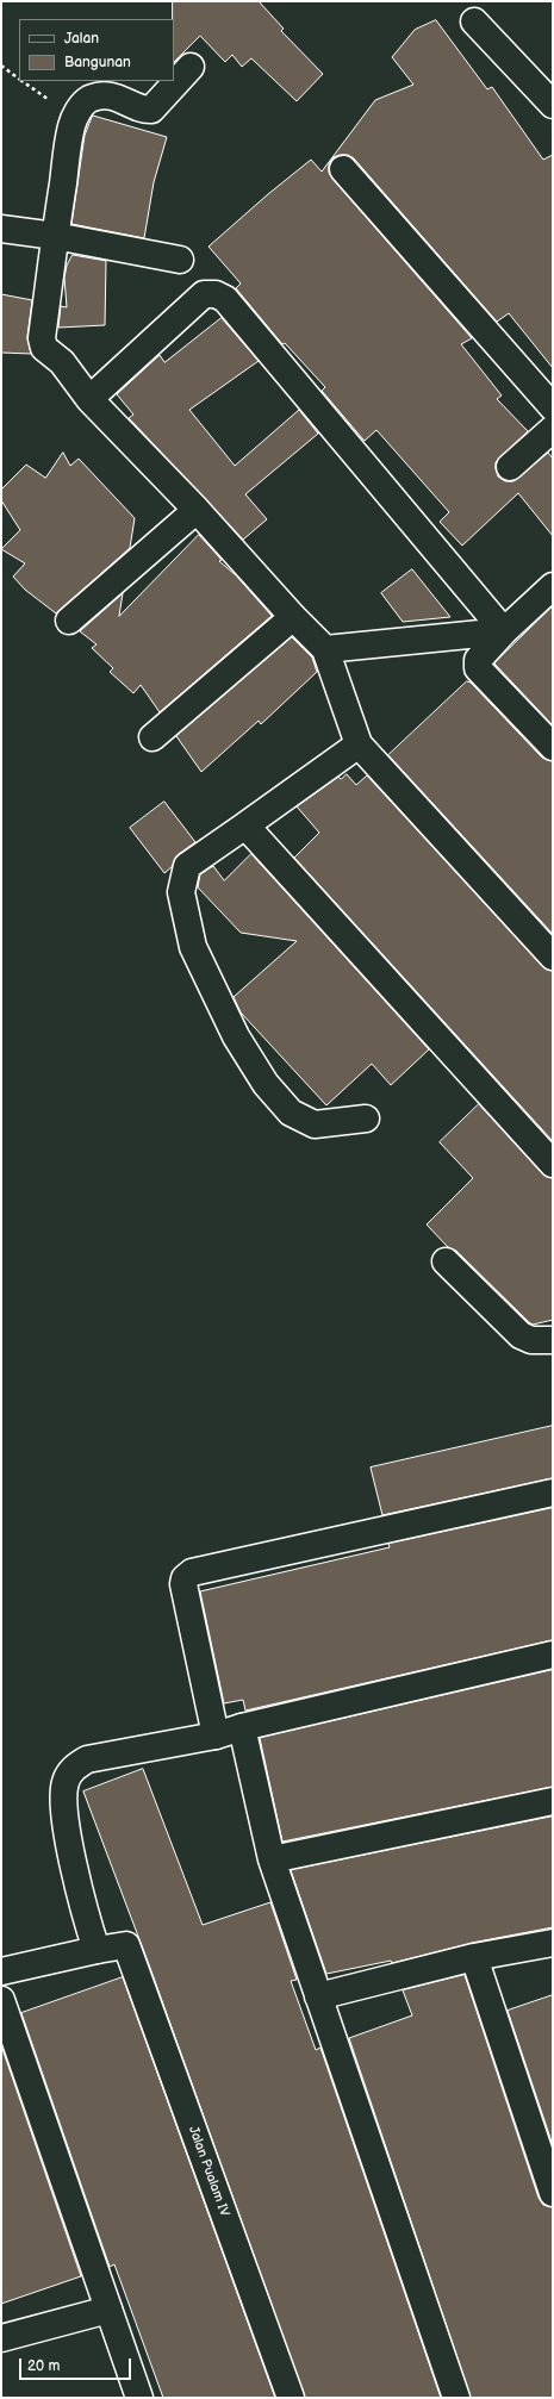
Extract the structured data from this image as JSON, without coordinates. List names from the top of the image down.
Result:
{
  "streets": {
    "street": ["Jalan Pualam IV"]
  },
  "legend": ["Jalan", "Bangunan"],
  "scale_bar": "20 m"
}
